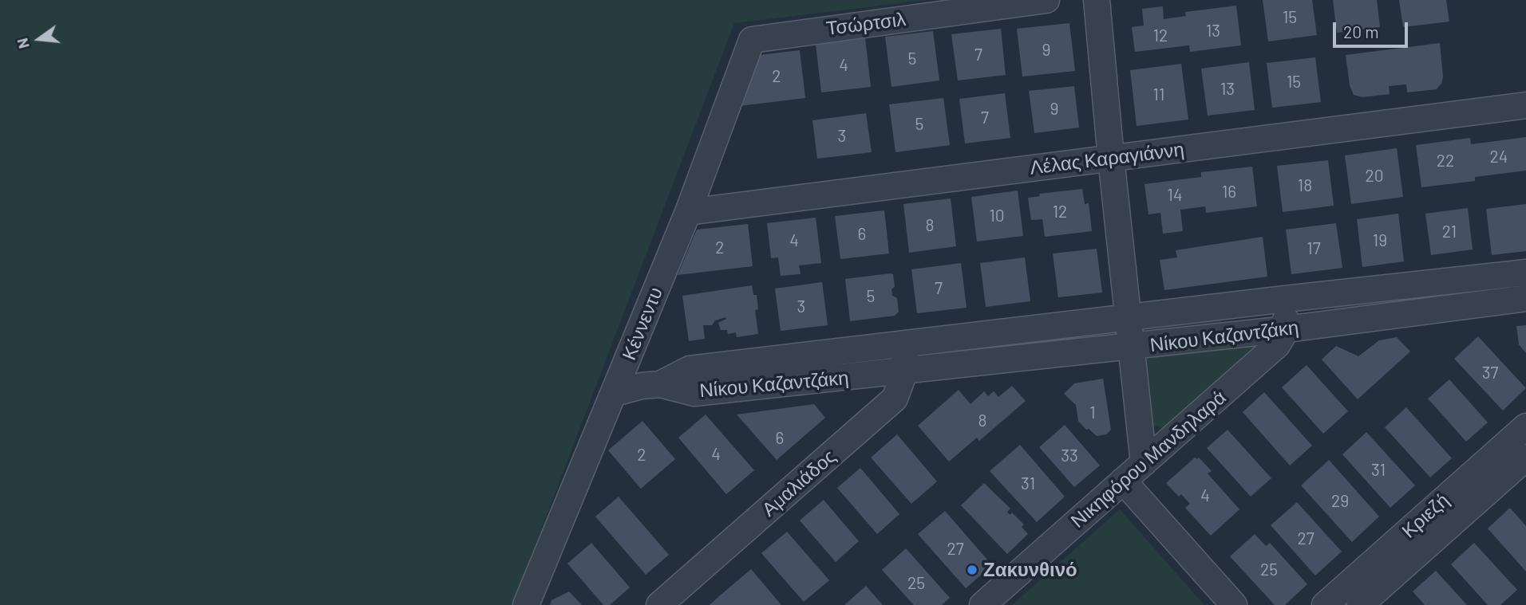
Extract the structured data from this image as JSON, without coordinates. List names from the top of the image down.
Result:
{
  "streets": {
    "street": [
      "Τσώρτσιλ",
      "Λέλας Καραγιάννη",
      "Κέννεντυ",
      "Νίκου Καζαντζάκη",
      "Νικηφόρου Μανδηλαρά",
      "Αμαλιάδος",
      "Κριεζή"
    ]
  },
  "crossings": [
    ["Τσώρτσιλ", "Κέννεντυ"],
    ["Λέλας Καραγιάννη", "Κέννεντυ"],
    ["Νίκου Καζαντζάκη", "Νικηφόρου Μανδηλαρά"],
    ["Νίκου Καζαντζάκη", "Αμαλιάδος"]
  ],
  "places": ["Ζακυνθινό"],
  "house_numbers": [
    "15",
    "13",
    "12",
    "9",
    "7",
    "5",
    "4",
    "2",
    "15",
    "13",
    "11",
    "9",
    "7",
    "5",
    "3",
    "24",
    "22",
    "20",
    "18",
    "16",
    "14",
    "12",
    "10",
    "8",
    "21",
    "6",
    "4",
    "19",
    "2",
    "17",
    "7",
    "5",
    "3",
    "37",
    "1",
    "8",
    "6",
    "4",
    "2",
    "33",
    "31",
    "31",
    "4",
    "29",
    "27",
    "27",
    "25",
    "25"
  ],
  "scale_bar": "20 m",
  "north": "left"
}
